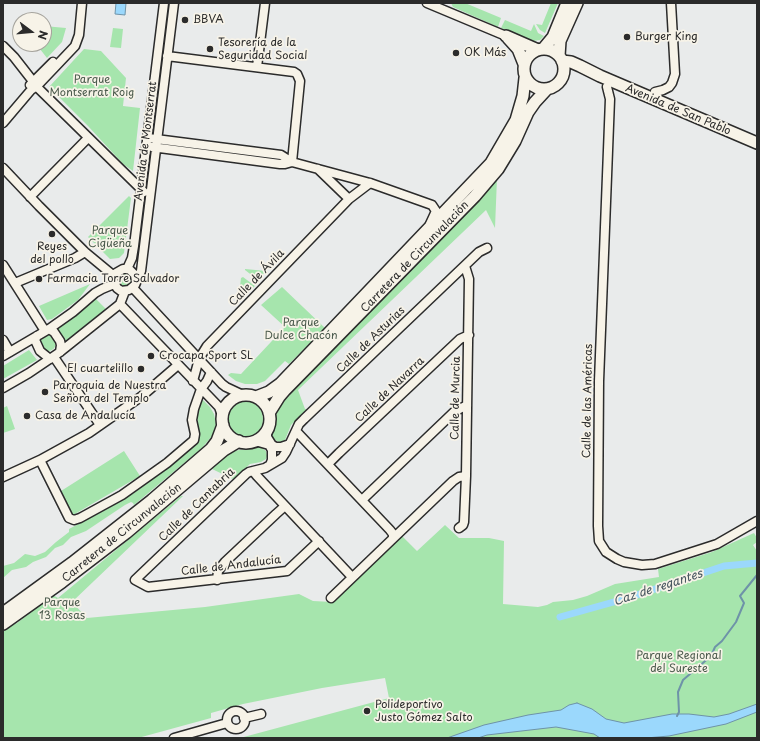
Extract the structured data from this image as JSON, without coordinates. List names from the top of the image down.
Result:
{
  "streets": {
    "main road": ["Avenida de San Pablo", "Carretera de Circunvalación"],
    "street": [
      "Avenida de Montserrat",
      "Calle de Ávila",
      "Calle de Asturias",
      "Calle de Navarra",
      "Calle de Murcia",
      "Calle de las Américas",
      "Calle de Cantabria",
      "Calle de Andalucía"
    ]
  },
  "crossings": [
    ["Avenida de San Pablo", "Carretera de Circunvalación"],
    ["Calle de Asturias", "Calle de Murcia"],
    ["Calle de Asturias", "Calle de Cantabria"],
    ["Calle de Navarra", "Calle de Murcia"],
    ["Calle de Cantabria", "Calle de Andalucía"]
  ],
  "water": ["Caz de regantes"],
  "parks": [
    "Parque Montserrat Roig",
    "Parque Cigüeña",
    "Parque Dulce Chacón",
    "Parque 13 Rosas",
    "Parque Regional del Sureste"
  ],
  "places": [
    "BBVA",
    "Burger King",
    "Tesorería de la Seguridad Social",
    "OK Más",
    "Reyes del pollo",
    "Farmacia Torre Salvador",
    "Crocapa Sport SL",
    "El cuartelillo",
    "Parroquia de Nuestra Señora del Templo",
    "Casa de Andalucía",
    "Polideportivo Justo Gómez Salto"
  ],
  "north": "right"
}
